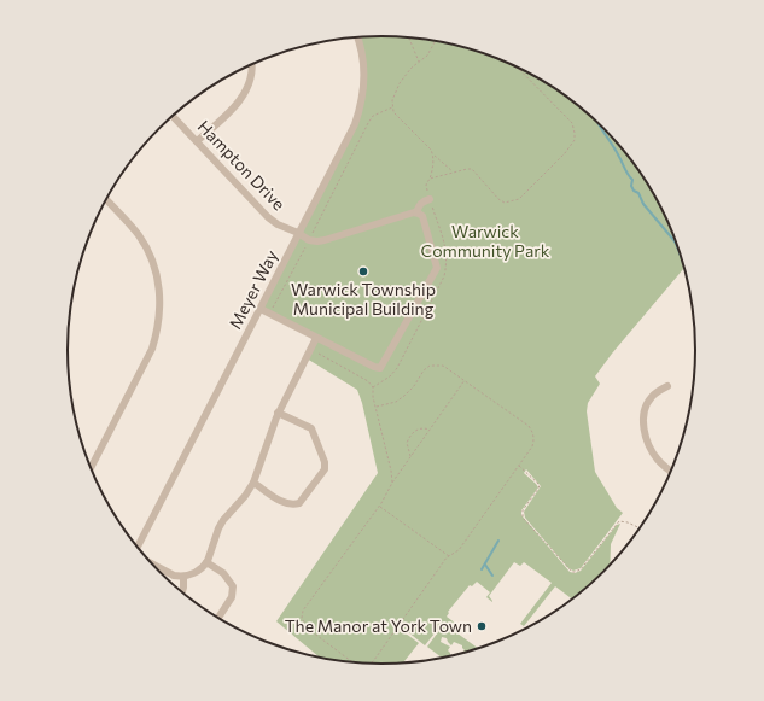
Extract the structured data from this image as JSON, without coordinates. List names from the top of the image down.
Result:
{
  "streets": {
    "street": ["Hampton Drive", "Meyer Way"]
  },
  "crossings": [
    ["Hampton Drive", "Meyer Way"]
  ],
  "parks": ["Warwick Community Park"],
  "places": ["Warwick Township Municipal Building", "The Manor at York Town"]
}
